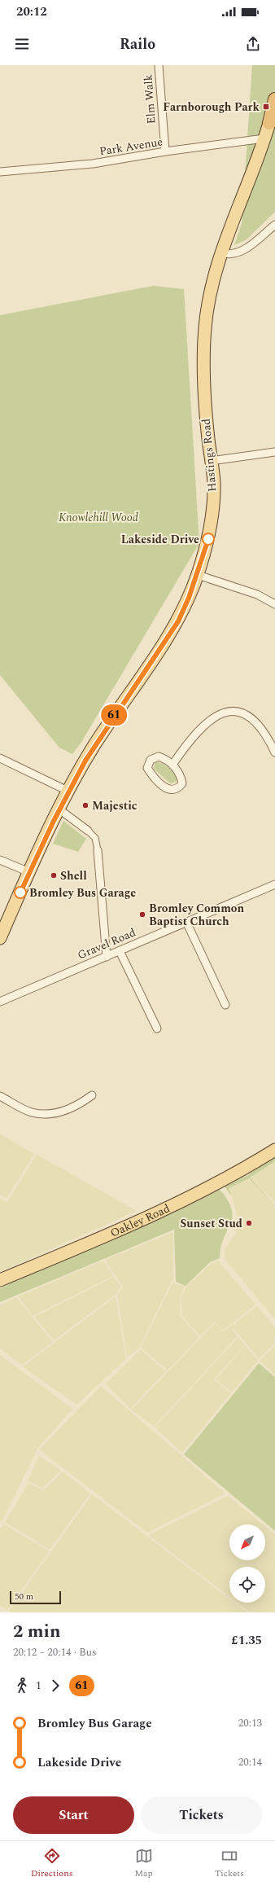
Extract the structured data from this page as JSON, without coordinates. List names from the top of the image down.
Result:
{
  "streets": {
    "main road": ["Hastings Road", "Oakley Road"],
    "street": ["Elm Walk", "Park Avenue", "Gravel Road"]
  },
  "crossings": [
    ["Elm Walk", "Park Avenue"],
    ["Park Avenue", "Hastings Road"]
  ],
  "parks": ["Knowlehill Wood"],
  "places": {
    "transit": ["Farnborough Park"],
    "other": [
      "Lakeside Drive",
      "Majestic",
      "Shell",
      "Bromley Bus Garage",
      "Bromley Common Baptist Church",
      "Sunset Stud"
    ]
  },
  "lines": ["bus line 61"],
  "scale_bar": "50 m",
  "north": "bottom left",
  "page": {
    "status": "20:12",
    "header": "Railo",
    "on_map": "61",
    "scale": "50 m",
    "heading": ["2 min", "20:12 – 20:14 · Bus", "£1.35"],
    "legs": ["1", "61"],
    "list": [
      {
        "name": "Bromley Bus Garage",
        "value": "20:13"
      },
      {
        "name": "Lakeside Drive",
        "value": "20:14"
      }
    ],
    "buttons": ["Start", "Tickets"],
    "tabs": ["Directions", "Map", "Tickets"]
  }
}
